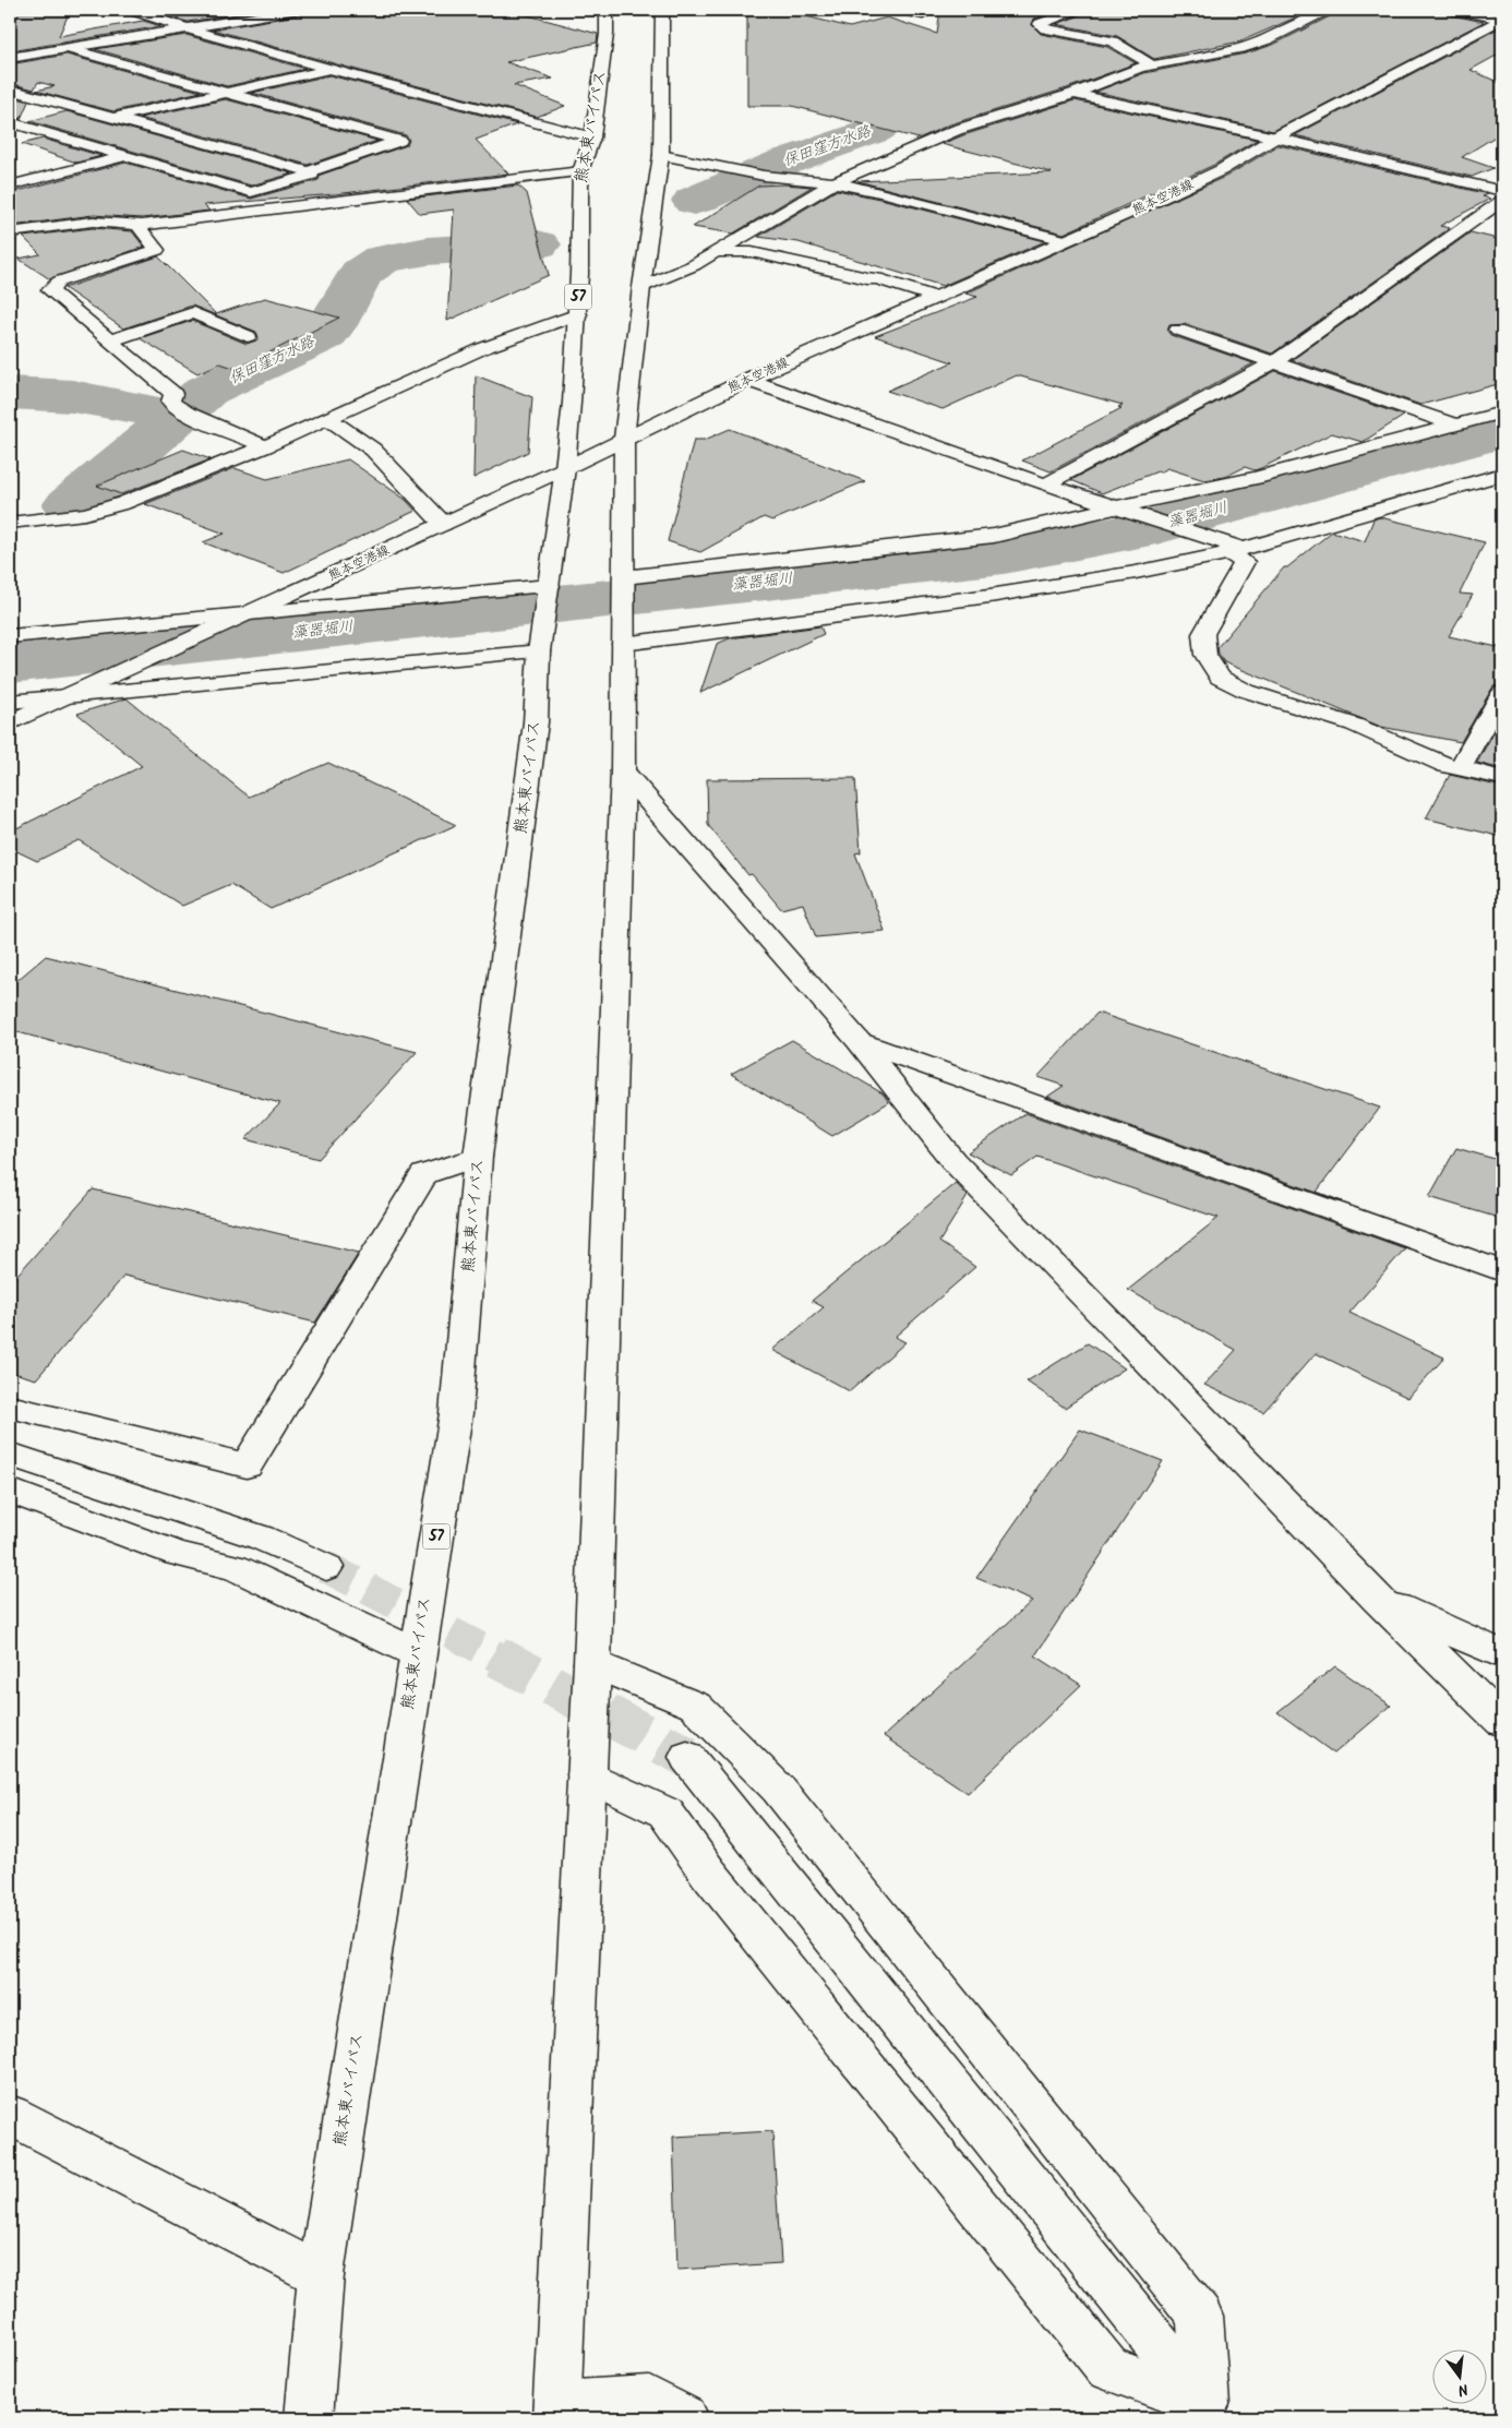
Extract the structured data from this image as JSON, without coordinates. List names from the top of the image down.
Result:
{
  "streets": {
    "main road": ["熊本東バイパス", "熊本空港線", "57"]
  },
  "crossings": [
    ["熊本東バイパス", "熊本空港線"]
  ],
  "water": ["保田窪方水路", "藻器堀川"],
  "north": "bottom"
}
